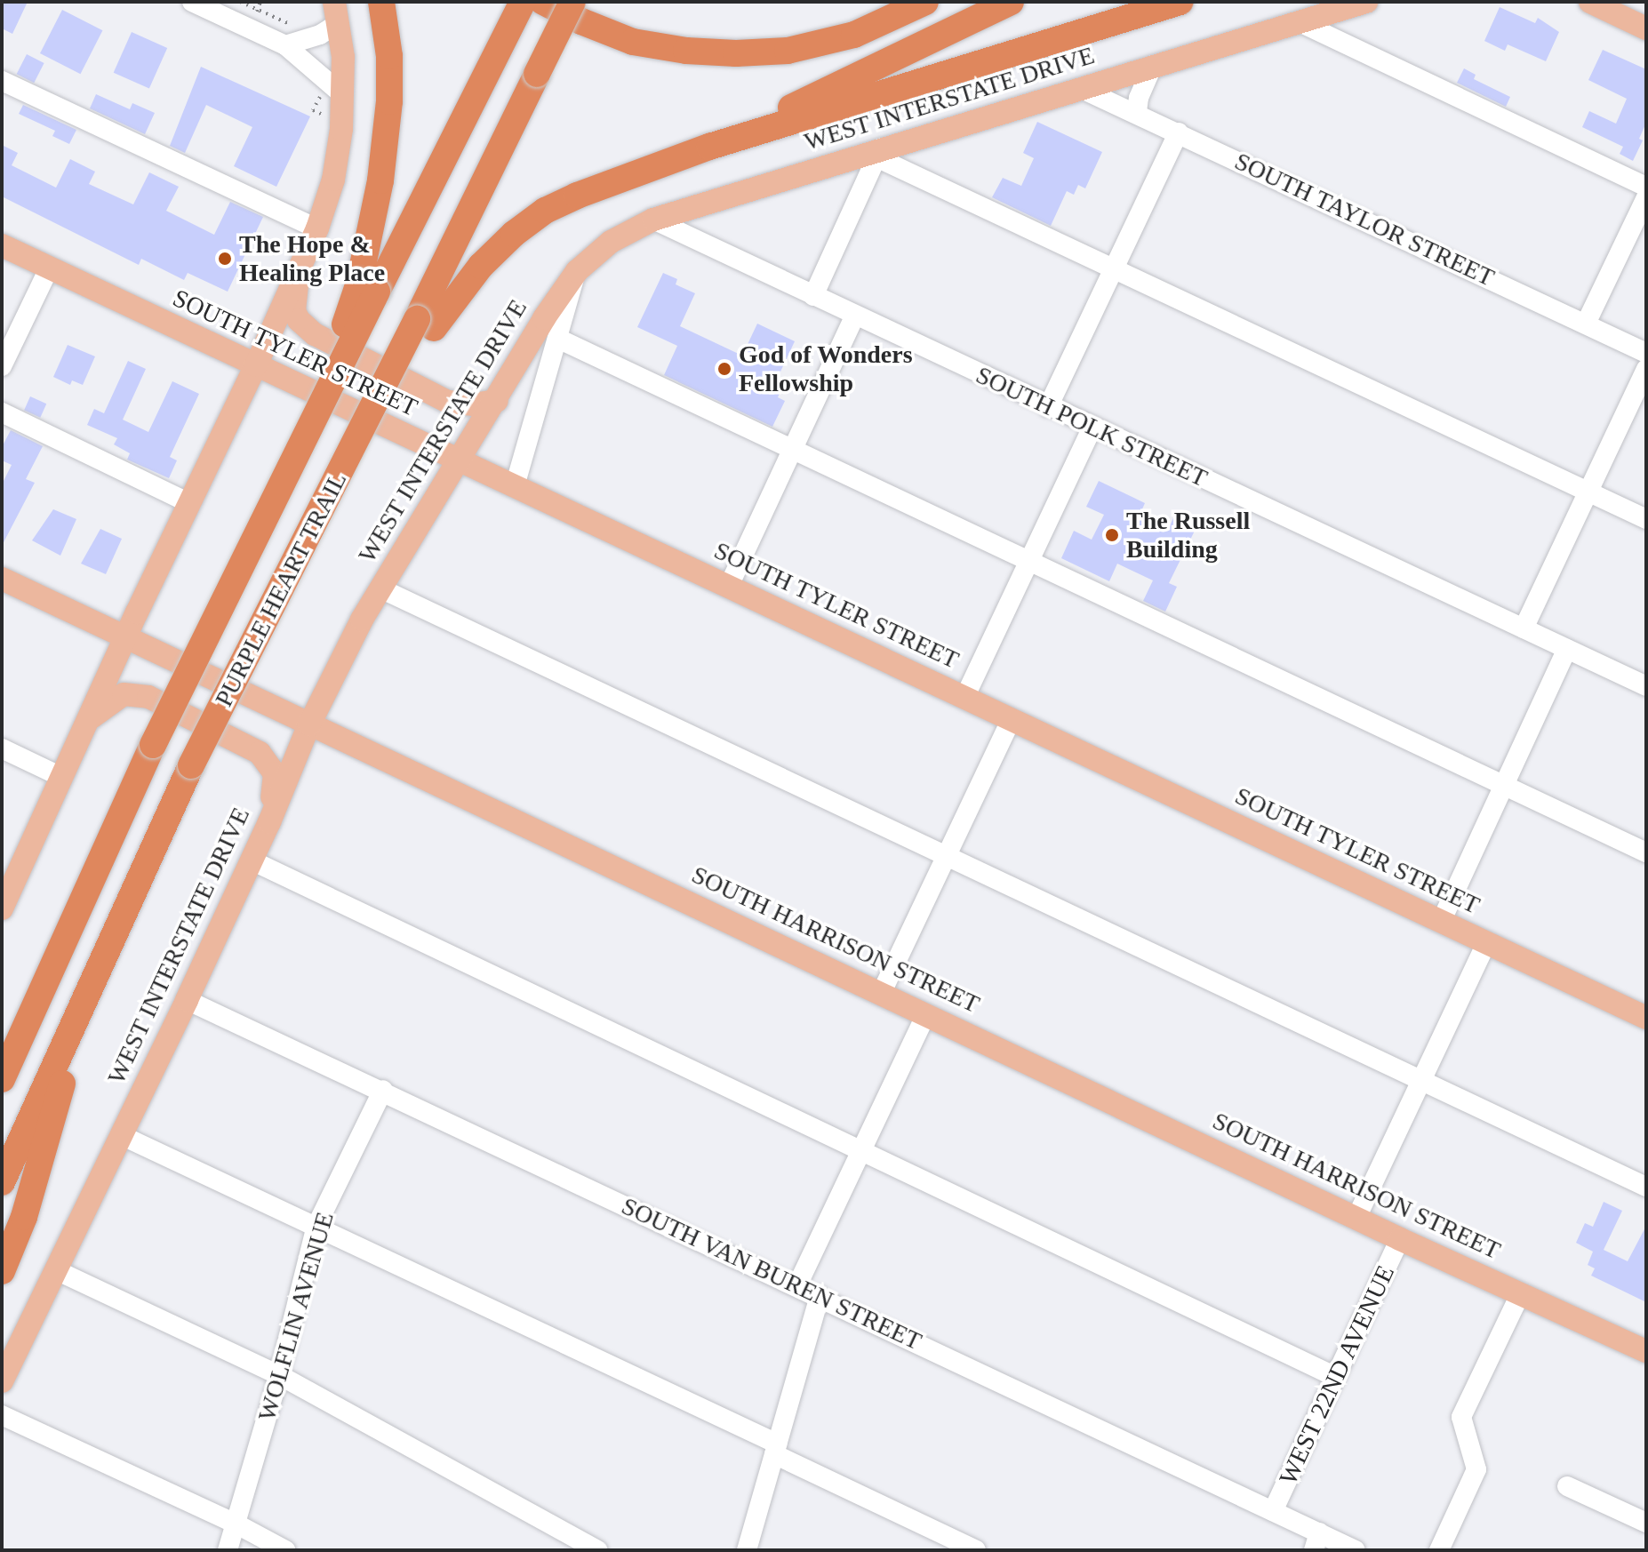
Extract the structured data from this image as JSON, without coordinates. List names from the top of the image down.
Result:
{
  "streets": {
    "highway": ["PURPLE HEART TRAIL"],
    "main road": ["WEST INTERSTATE DRIVE", "SOUTH TYLER STREET", "SOUTH HARRISON STREET"],
    "street": [
      "SOUTH TAYLOR STREET",
      "SOUTH POLK STREET",
      "SOUTH VAN BUREN STREET",
      "WOLFLIN AVENUE",
      "WEST 22ND AVENUE"
    ]
  },
  "crossings": [
    ["WEST INTERSTATE DRIVE", "SOUTH TAYLOR STREET"],
    ["WEST INTERSTATE DRIVE", "SOUTH TYLER STREET"],
    ["WEST INTERSTATE DRIVE", "SOUTH POLK STREET"],
    ["WEST INTERSTATE DRIVE", "SOUTH HARRISON STREET"],
    ["WEST INTERSTATE DRIVE", "SOUTH VAN BUREN STREET"],
    ["SOUTH HARRISON STREET", "WEST 22ND AVENUE"],
    ["SOUTH VAN BUREN STREET", "WOLFLIN AVENUE"],
    ["SOUTH VAN BUREN STREET", "WEST 22ND AVENUE"]
  ],
  "places": ["The Hope & Healing Place", "God of Wonders Fellowship", "The Russell Building"]
}
